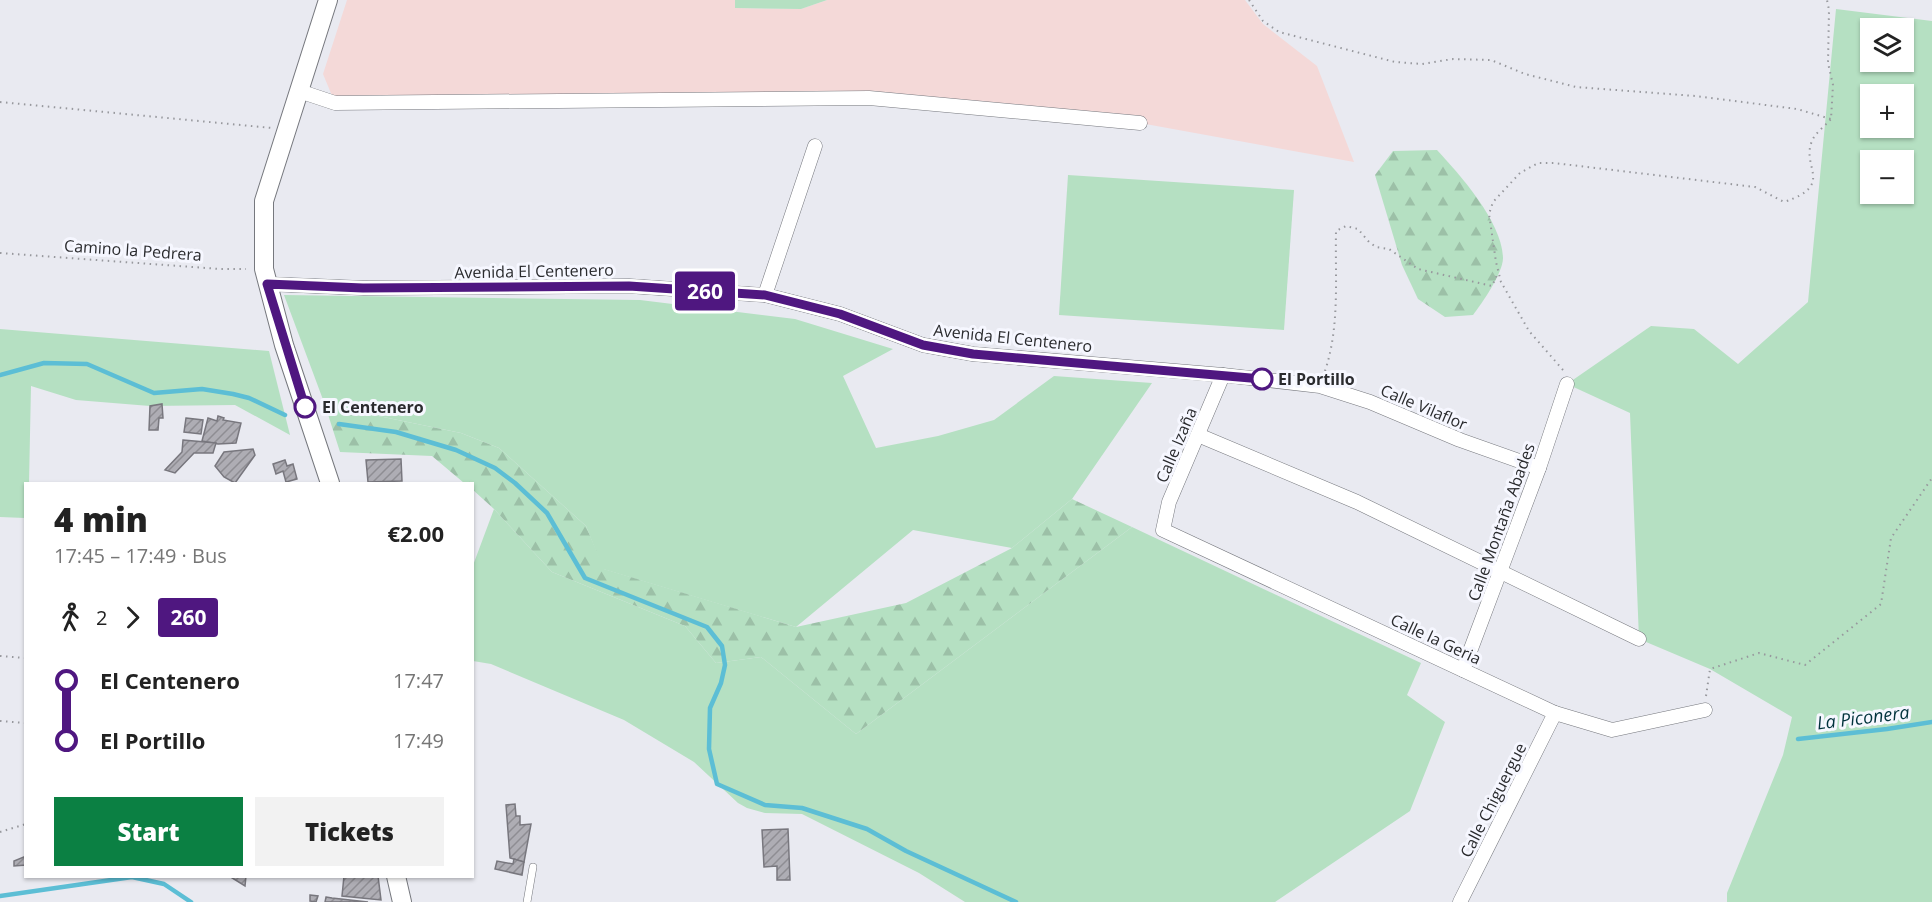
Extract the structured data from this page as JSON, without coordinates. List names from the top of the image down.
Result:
{
  "streets": {
    "street": [
      "Avenida El Centenero",
      "Calle Vilaflor",
      "Calle Izaña",
      "Calle Montaña Abades",
      "Calle la Geria",
      "Calle Chiguergue"
    ],
    "path": ["Camino la Pedrera"]
  },
  "crossings": [
    ["Camino la Pedrera", "Avenida El Centenero"],
    ["Avenida El Centenero", "Calle Vilaflor"],
    ["Avenida El Centenero", "Calle Izaña"],
    ["Calle Vilaflor", "Calle Izaña"],
    ["Calle Vilaflor", "Calle Montaña Abades"],
    ["Calle Izaña", "Calle la Geria"],
    ["Calle Montaña Abades", "Calle la Geria"],
    ["Calle la Geria", "Calle Chiguergue"]
  ],
  "water": ["La Piconera"],
  "places": ["El Portillo", "El Centenero"],
  "lines": ["bus line 260"],
  "page": {
    "on_map": "260",
    "map_buttons": ["+", "−"],
    "heading": ["4 min", "17:45 – 17:49 · Bus", "€2.00"],
    "legs": ["2", "260"],
    "list": [
      {
        "name": "El Centenero",
        "value": "17:47"
      },
      {
        "name": "El Portillo",
        "value": "17:49"
      }
    ],
    "buttons": ["Start", "Tickets"]
  }
}
